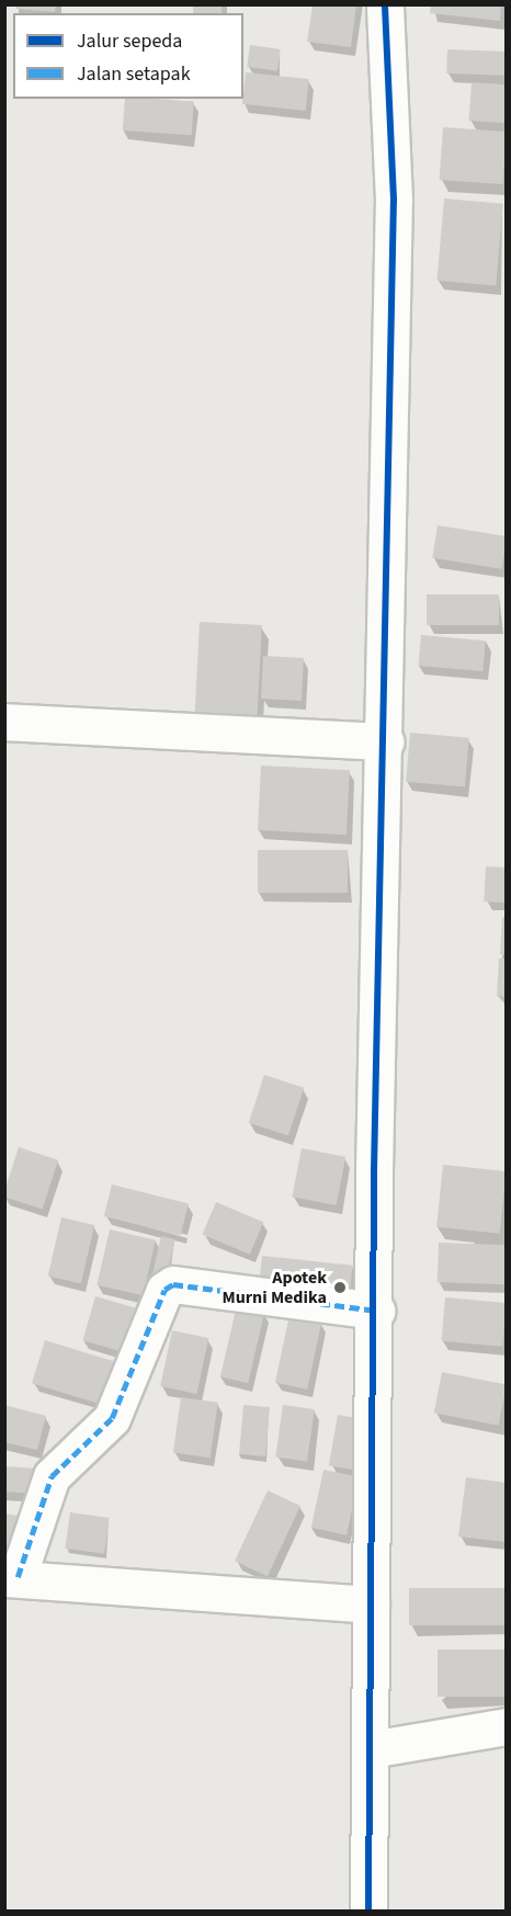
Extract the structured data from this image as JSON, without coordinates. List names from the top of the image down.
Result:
{
  "places": ["Apotek Murni Medika"],
  "legend": ["Jalur sepeda", "Jalan setapak"]
}
